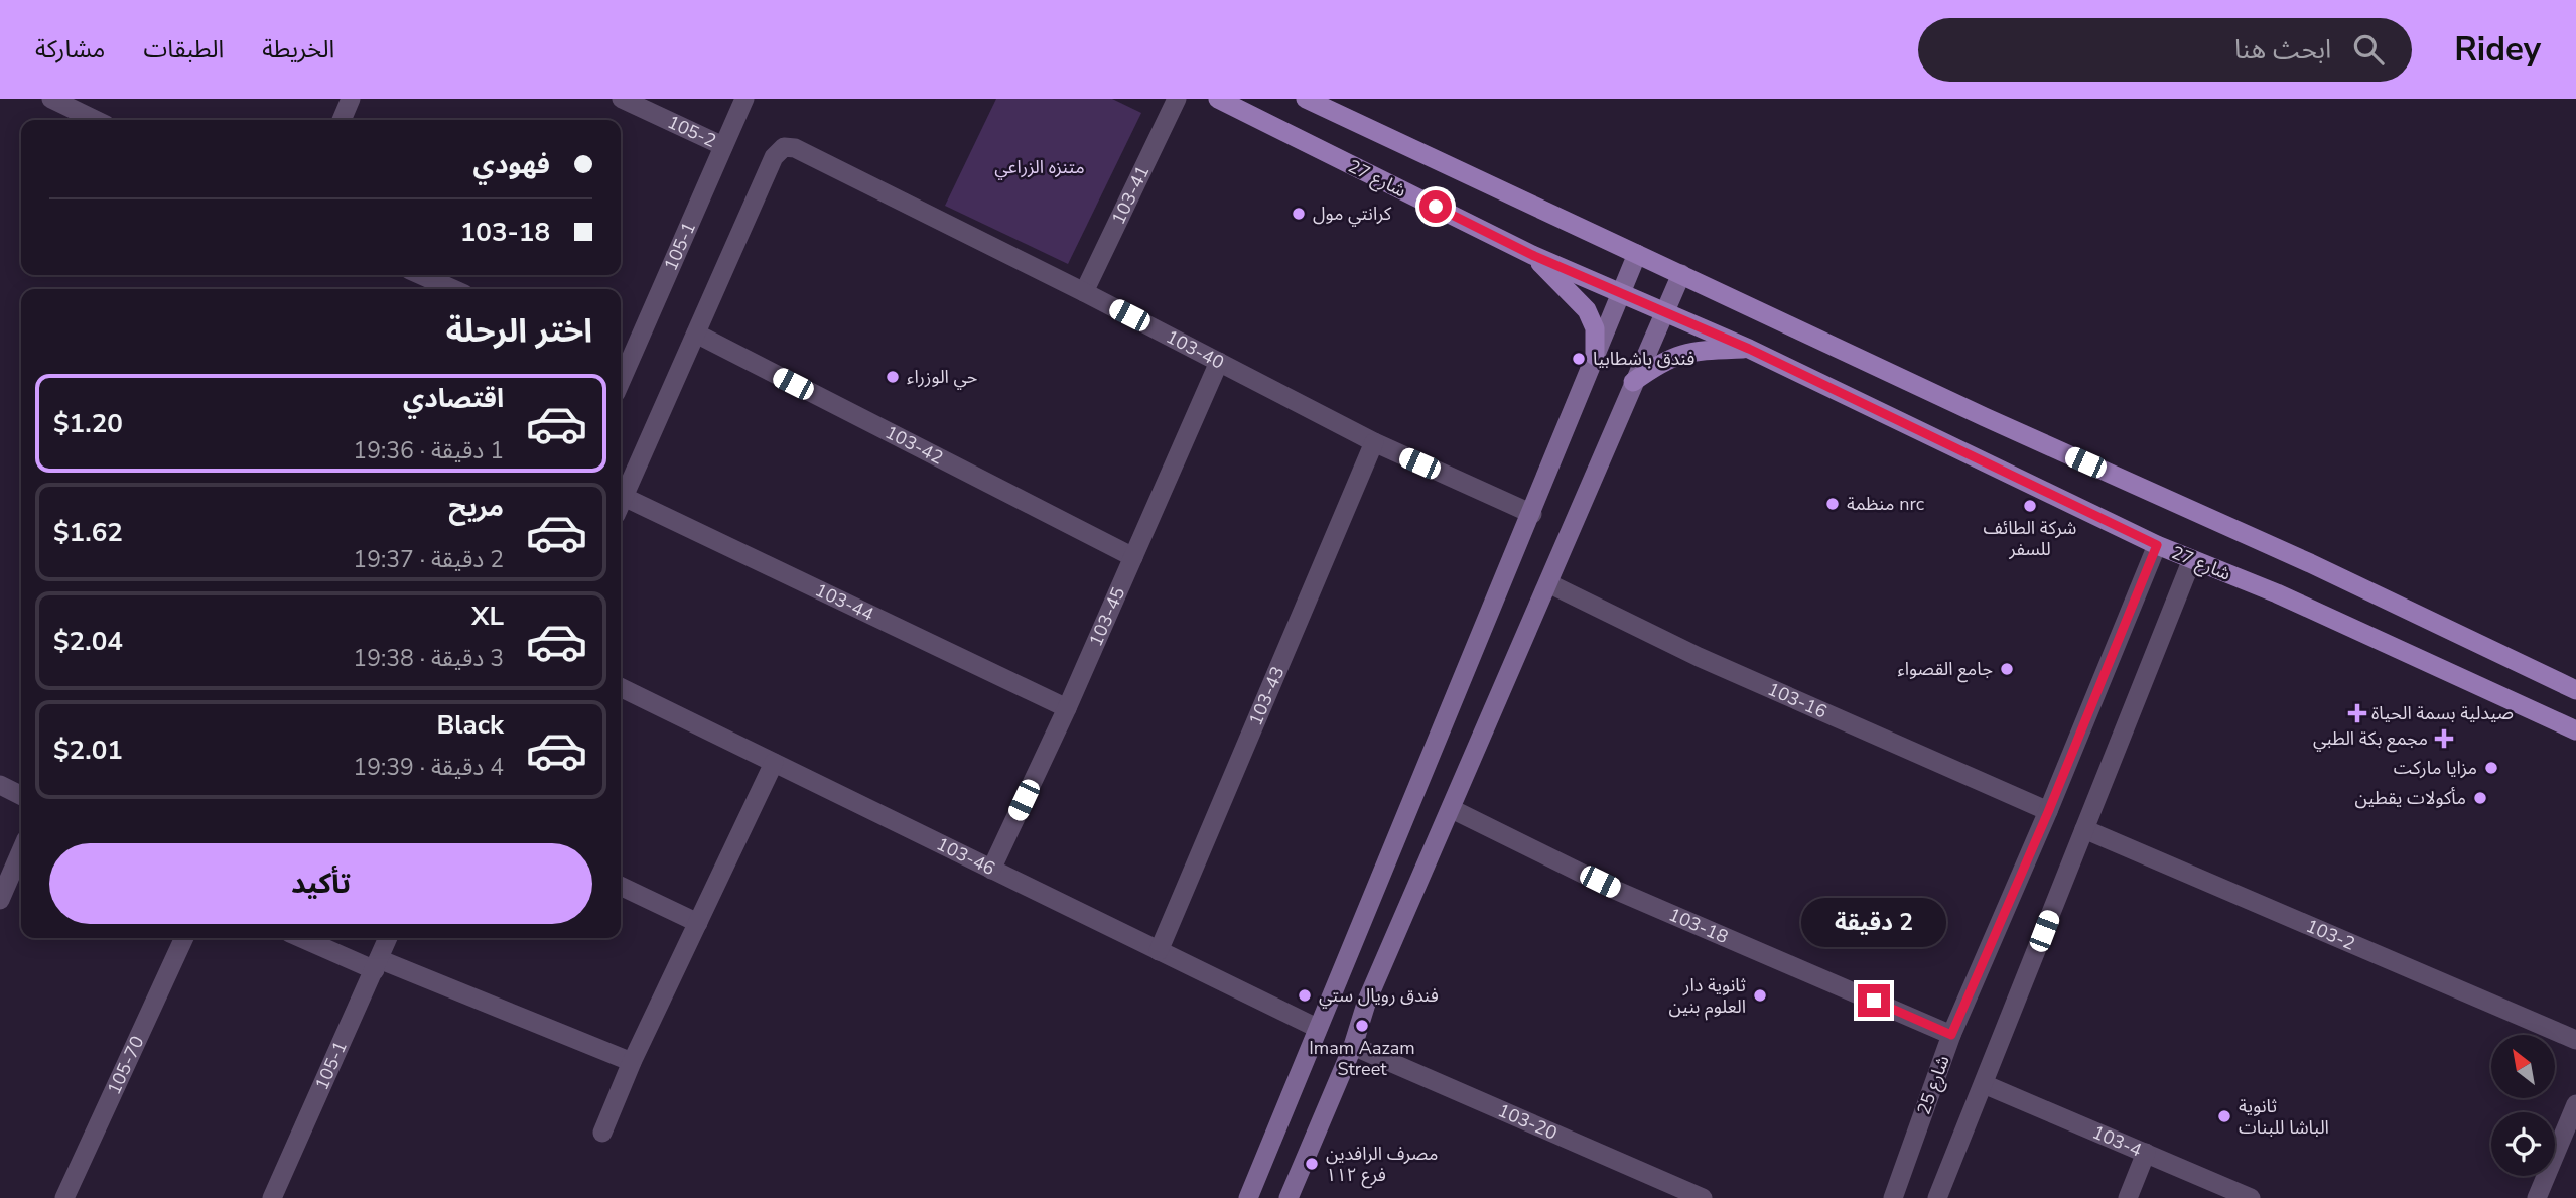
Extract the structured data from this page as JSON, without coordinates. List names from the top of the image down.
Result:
{
  "streets": {
    "main road": ["شارع 27"],
    "street": [
      "105-2",
      "103-41",
      "105-1",
      "103-40",
      "103-42",
      "103-44",
      "103-45",
      "103-43",
      "103-16",
      "103-46",
      "103-18",
      "103-2",
      "105-70",
      "شارع 25",
      "103-20",
      "103-4"
    ]
  },
  "crossings": [
    ["105-2", "105-1"],
    ["شارع 27", "شارع 25"],
    ["103-41", "103-40"],
    ["103-40", "103-42"],
    ["103-40", "103-45"],
    ["103-40", "103-43"],
    ["103-42", "103-45"],
    ["103-44", "103-45"],
    ["103-45", "103-46"],
    ["103-43", "103-46"],
    ["103-16", "شارع 25"],
    ["103-18", "شارع 25"]
  ],
  "parks": ["متنزه الزراعي"],
  "places": {
    "other": [
      "كرانتي مول",
      "فندق باشطابيا",
      "حي الوزراء",
      "منظمة nrc",
      "شركة الطائف للسفر",
      "جامع القصواء",
      "مزايا ماركت",
      "مأكولات يقطين",
      "فندق رويال ستي",
      "ثانوية دار العلوم بنين",
      "Imam Aazam Street",
      "ثانوية الباشا للبنات",
      "مصرف الرافدين فرع ١١٢"
    ],
    "health": ["صيدلية بسمة الحياة", "مجمع بكة الطبي"]
  },
  "north": "top left",
  "page": {
    "header": "Ridey",
    "search": "ابحث هنا",
    "nav": ["الخريطة", "الطبقات", "مشاركة"],
    "banner": ["فهودي", "103-18"],
    "heading": "اختر الرحلة",
    "list": [
      {
        "name": "اقتصادي",
        "note": "1 دقيقة · 19:36",
        "value": "$1.20"
      },
      {
        "name": "مريح",
        "note": "2 دقيقة · 19:37",
        "value": "$1.62"
      },
      {
        "name": "XL",
        "note": "3 دقيقة · 19:38",
        "value": "$2.04"
      },
      {
        "name": "Black",
        "note": "4 دقيقة · 19:39",
        "value": "$2.01"
      }
    ],
    "buttons": "تأكيد",
    "bubble": "2 دقيقة"
  }
}
